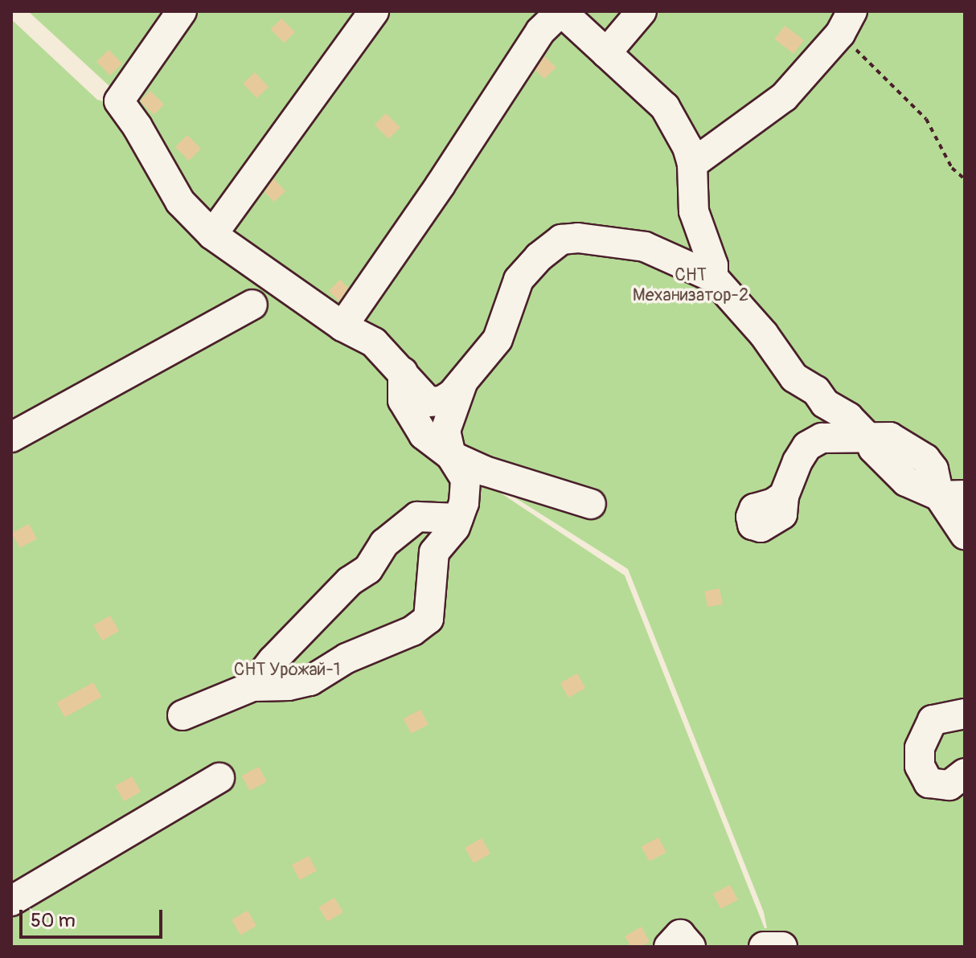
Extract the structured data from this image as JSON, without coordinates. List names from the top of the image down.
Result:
{
  "parks": ["СНТ Механизатор-2", "СНТ Урожай-1"],
  "scale_bar": "50 m"
}
